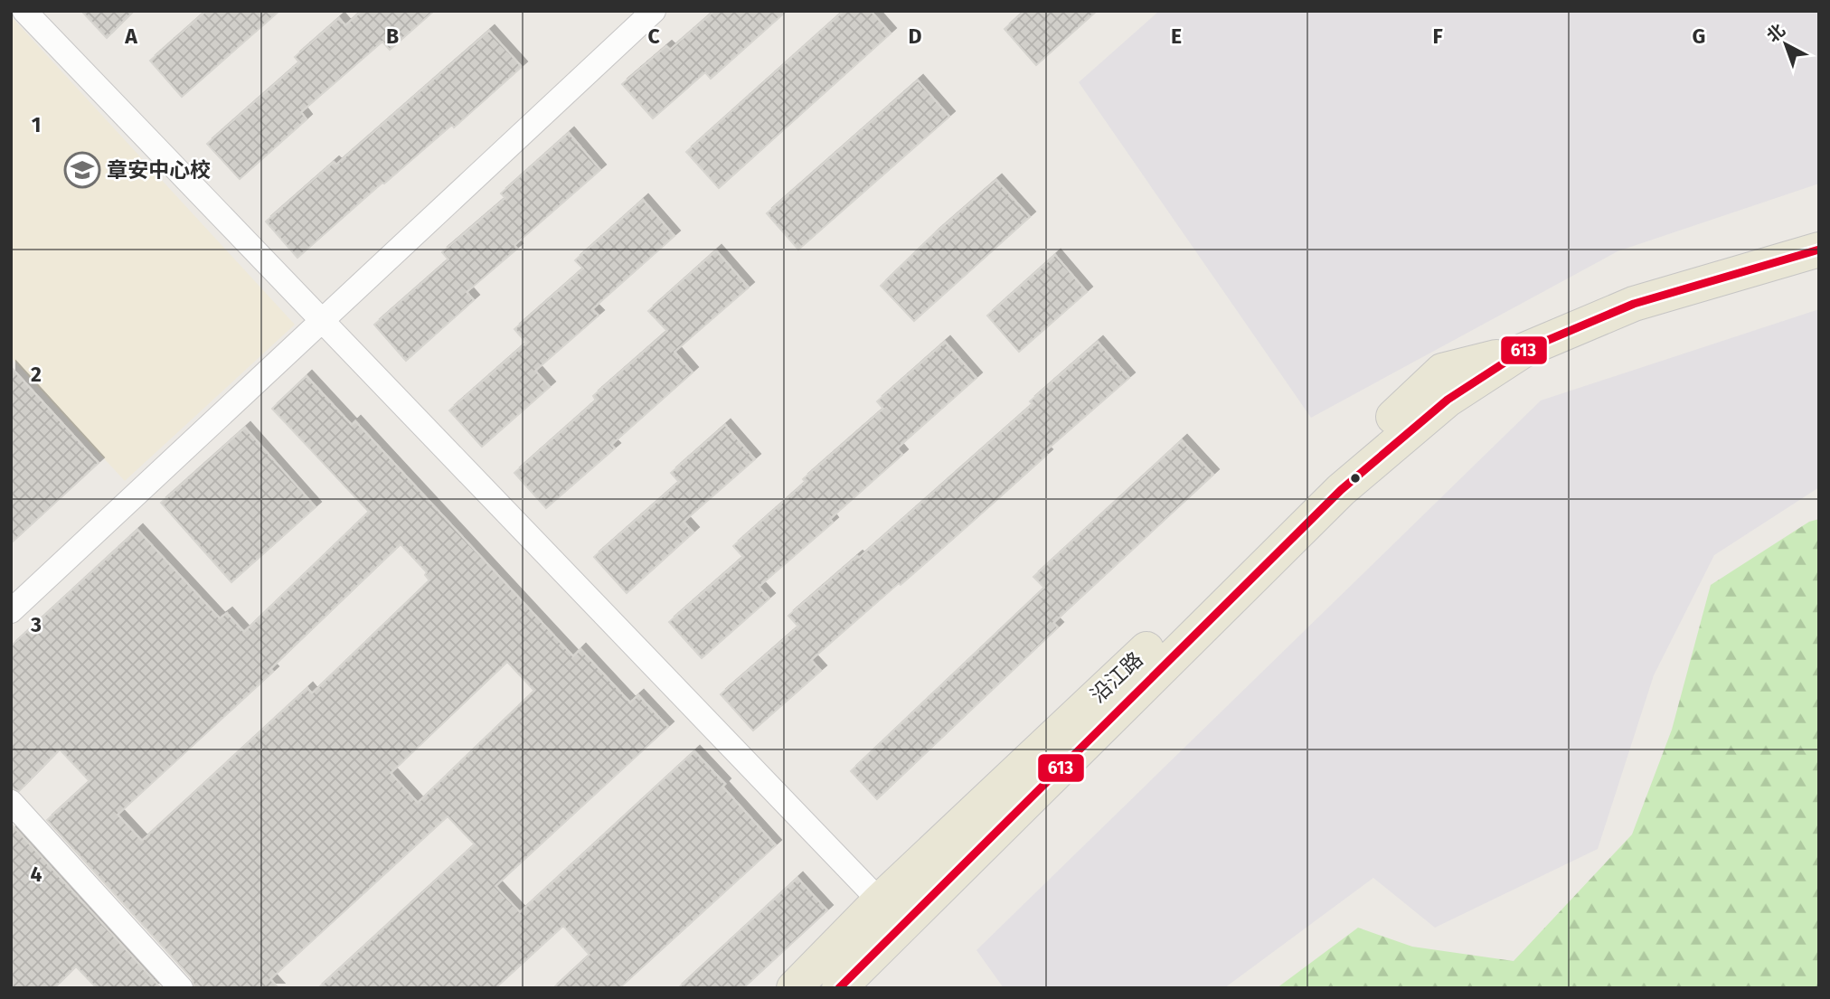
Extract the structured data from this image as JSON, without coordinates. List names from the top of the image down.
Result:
{
  "streets": {
    "main road": ["沿江路"]
  },
  "places": {
    "school or university": ["章安中心校"]
  },
  "lines": ["transit line 613"],
  "north": "top left",
  "grid": {
    "columns": [
      "A",
      "B",
      "C",
      "D",
      "E",
      "F",
      "G"
    ],
    "rows": [
      "1",
      "2",
      "3",
      "4"
    ]
  }
}
